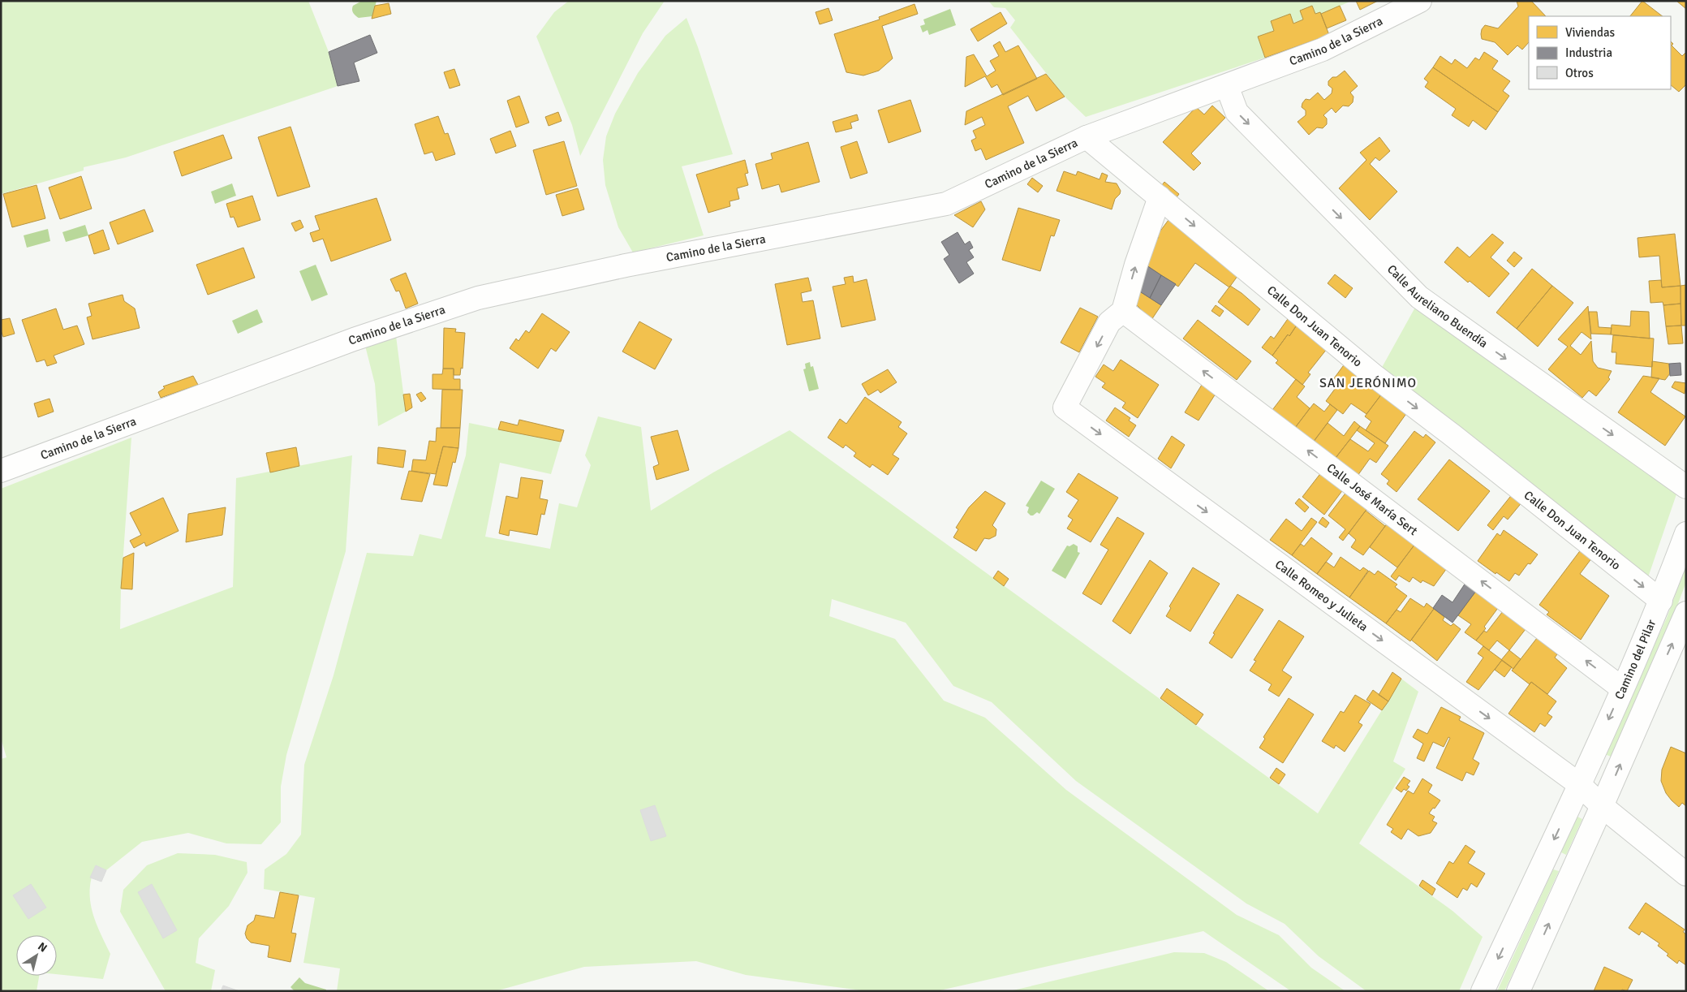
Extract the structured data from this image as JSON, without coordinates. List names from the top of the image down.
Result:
{
  "streets": {
    "street": [
      "Camino de la Sierra",
      "Calle Aureliano Buendía",
      "Calle Don Juan Tenorio",
      "Calle José María Sert",
      "Calle Romeo y Julieta",
      "Camino del Pilar"
    ]
  },
  "crossings": [
    ["Camino de la Sierra", "Calle Aureliano Buendía"],
    ["Camino de la Sierra", "Calle Don Juan Tenorio"],
    ["Calle Don Juan Tenorio", "Camino del Pilar"],
    ["Calle José María Sert", "Calle Romeo y Julieta"],
    ["Calle José María Sert", "Camino del Pilar"],
    ["Calle Romeo y Julieta", "Camino del Pilar"]
  ],
  "one_way": [
    "Calle Aureliano Buendía",
    "Calle Don Juan Tenorio",
    "Calle José María Sert",
    "Calle Romeo y Julieta"
  ],
  "districts": ["SAN JERÓNIMO"],
  "legend": ["Viviendas", "Industria", "Otros"],
  "north": "top right"
}
